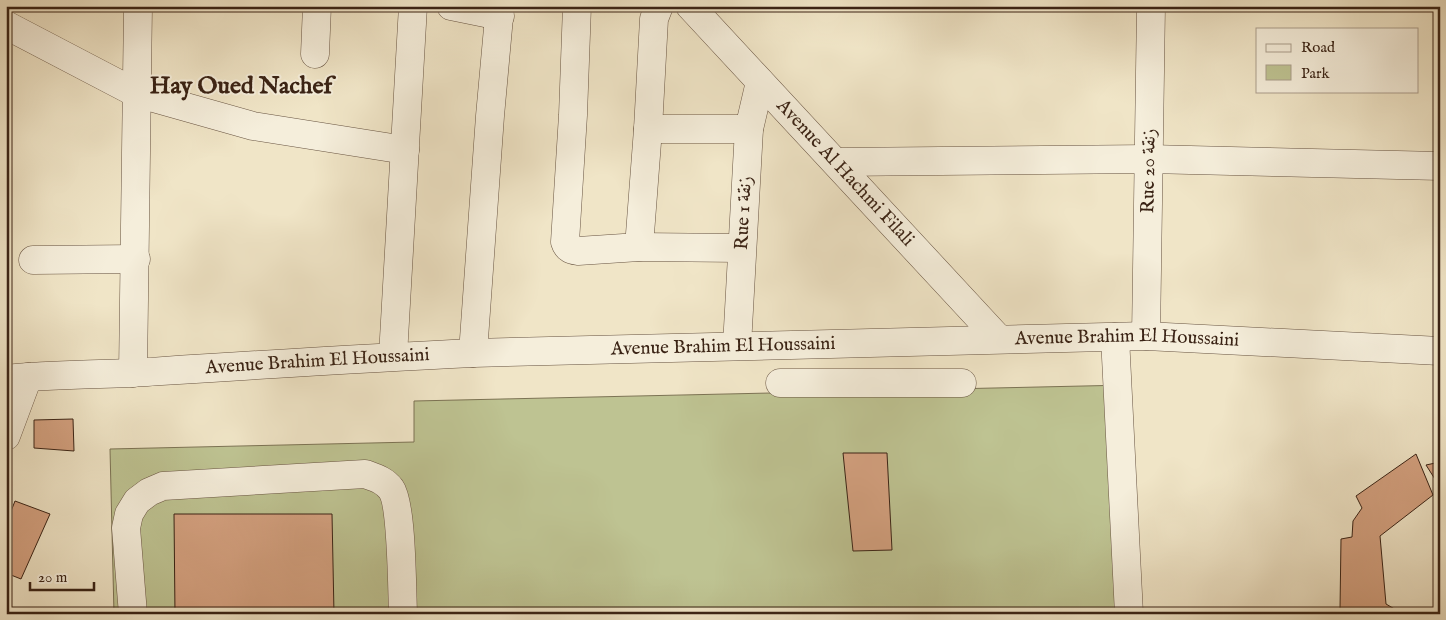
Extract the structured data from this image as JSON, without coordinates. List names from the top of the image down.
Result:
{
  "streets": {
    "street": [
      "Rue 20 زنقة",
      "Avenue Al Hachmi Filali",
      "Rue 1 زنقة",
      "Avenue Brahim El Houssaini"
    ]
  },
  "crossings": [
    ["Rue 20 زنقة", "Avenue Brahim El Houssaini"],
    ["Avenue Al Hachmi Filali", "Rue 1 زنقة"],
    ["Avenue Al Hachmi Filali", "Avenue Brahim El Houssaini"],
    ["Rue 1 زنقة", "Avenue Brahim El Houssaini"]
  ],
  "districts": ["Hay Oued Nachef"],
  "legend": ["Road", "Park"],
  "scale_bar": "20 m"
}
